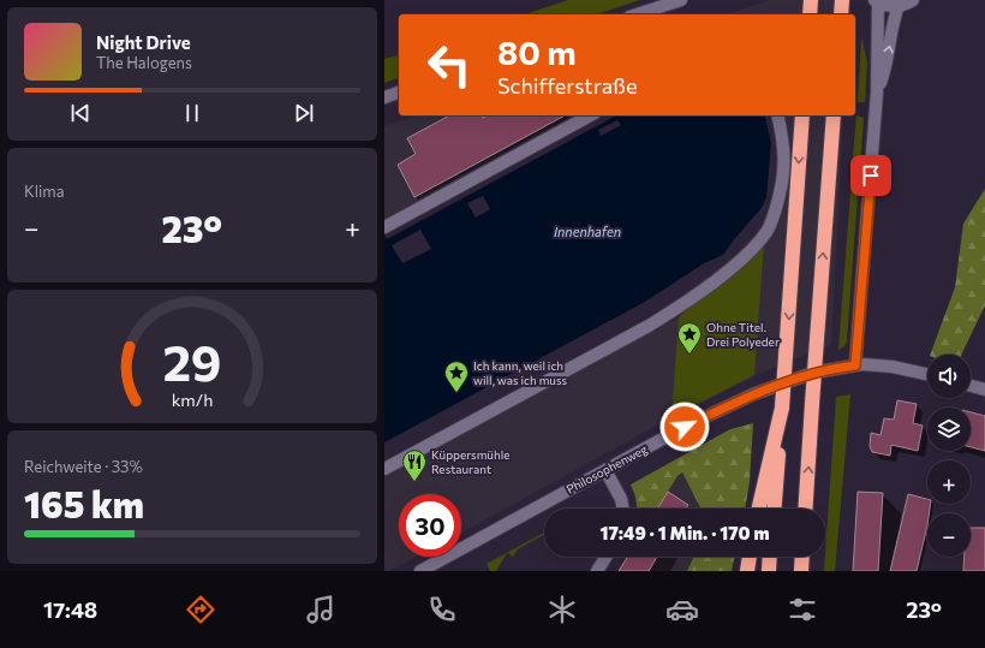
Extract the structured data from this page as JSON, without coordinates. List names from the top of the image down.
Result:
{
  "streets": {
    "street": ["Philosophenweg"]
  },
  "water": ["Innenhafen"],
  "places": {
    "place": ["Ohne Titel. Drei Polyeder", "Ich kann, weil ich will, was ich muss"],
    "restaurant": ["Küppersmühle Restaurant"]
  },
  "page": {
    "turn": ["80 m", "Schifferstraße"],
    "song": ["Night Drive", "The Halogens"],
    "tile": [
      "Klima",
      ["Reichweite · 33%", "165 km"]
    ],
    "heat": ["−", "23°", "+"],
    "map_buttons": ["+", "−"],
    "limit": "30",
    "trip": "17:49 · 1 Min. · 170 m",
    "tabs": ["17:48", "23°"],
    "gauge": ["29", "km/h"]
  }
}
